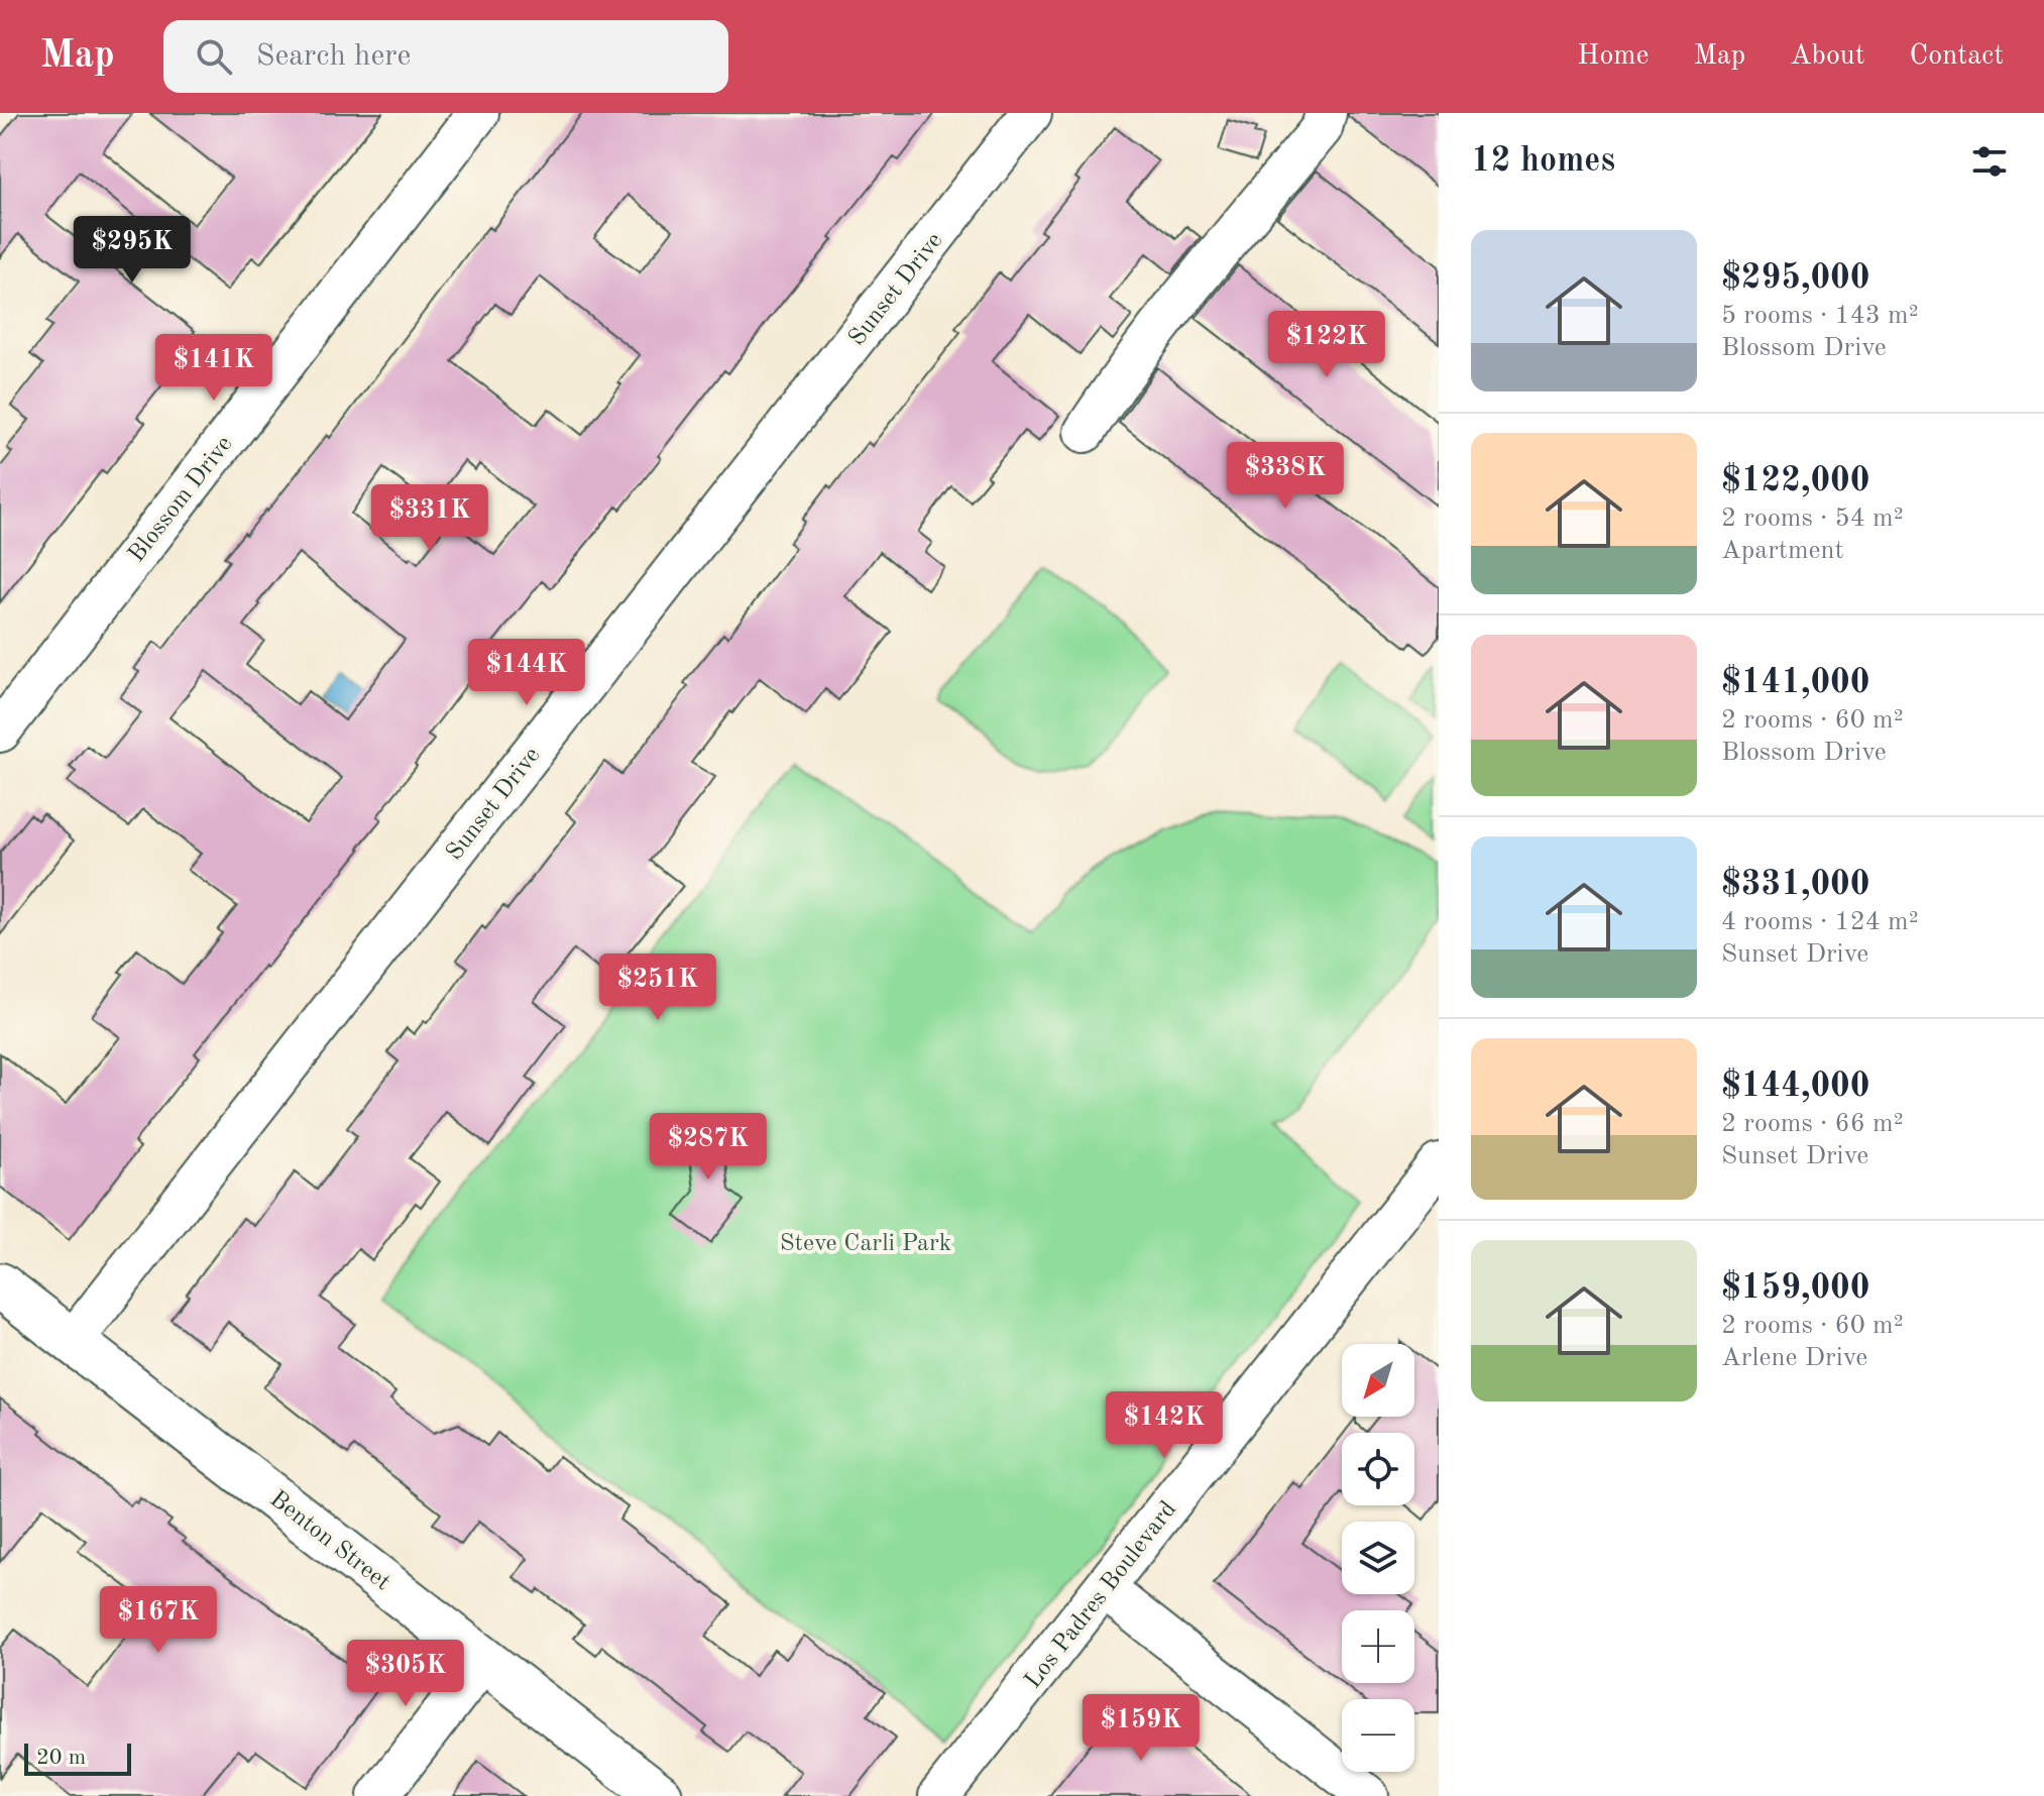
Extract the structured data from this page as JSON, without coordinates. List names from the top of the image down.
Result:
{
  "streets": {
    "main road": ["Benton Street"],
    "street": ["Sunset Drive", "Blossom Drive", "Los Padres Boulevard"]
  },
  "crossings": [
    ["Sunset Drive", "Benton Street"]
  ],
  "parks": ["Steve Carli Park"],
  "scale_bar": "20 m",
  "north": "bottom left",
  "page": {
    "header": "Map",
    "search": "Search here",
    "nav": [
      "Home",
      "Map",
      "About",
      "Contact"
    ],
    "heading": "12 homes",
    "list": [
      {
        "name": "$295,000",
        "note": "5 rooms · 143 m² · Blossom Drive"
      },
      {
        "name": "$122,000",
        "note": "2 rooms · 54 m² · Apartment"
      },
      {
        "name": "$141,000",
        "note": "2 rooms · 60 m² · Blossom Drive"
      },
      {
        "name": "$331,000",
        "note": "4 rooms · 124 m² · Sunset Drive"
      },
      {
        "name": "$144,000",
        "note": "2 rooms · 66 m² · Sunset Drive"
      },
      {
        "name": "$159,000",
        "note": "2 rooms · 60 m² · Arlene Drive"
      }
    ],
    "price": [
      "$295K",
      "$122K",
      "$141K",
      "$338K",
      "$331K",
      "$144K",
      "$251K",
      "$287K",
      "$142K",
      "$167K",
      "$305K",
      "$159K"
    ],
    "map_buttons": ["+", "−"],
    "scale": "20 m"
  }
}
